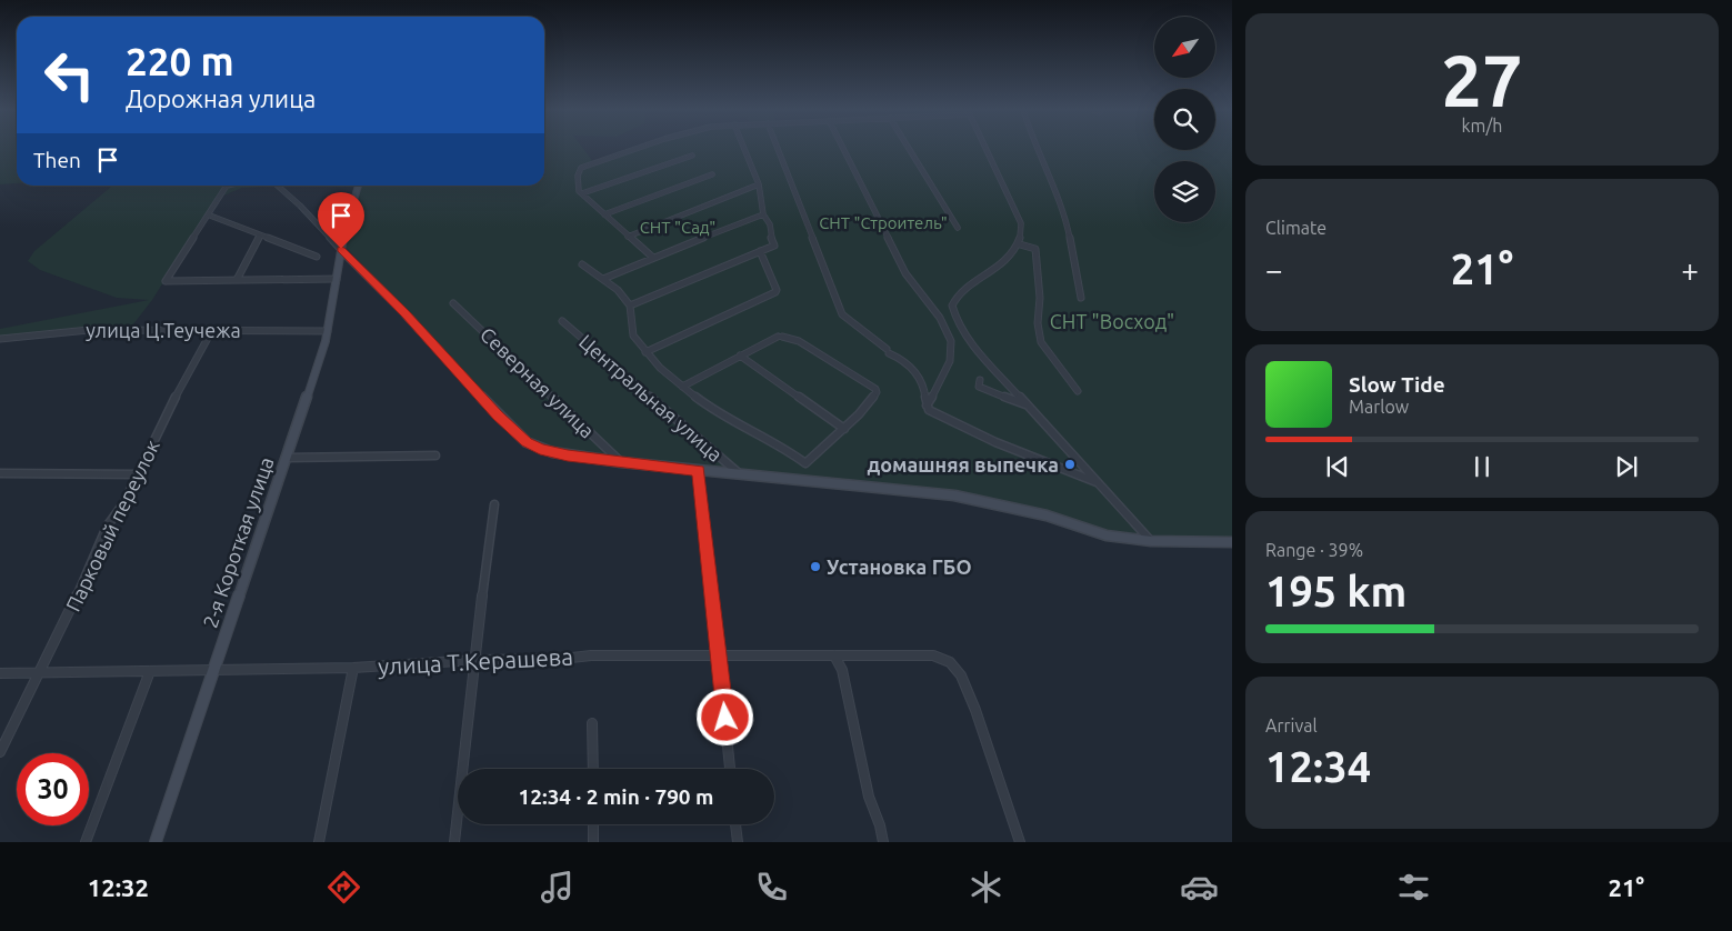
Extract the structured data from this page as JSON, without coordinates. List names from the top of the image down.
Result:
{
  "streets": {
    "street": [
      "улица Ц.Теучежа",
      "Северная улица",
      "Центральная улица",
      "Парковый переулок",
      "2-я Короткая улица",
      "улица Т.Керашева"
    ]
  },
  "crossings": [
    ["улица Ц.Теучежа", "Парковый переулок"],
    ["улица Ц.Теучежа", "2-я Короткая улица"],
    ["Парковый переулок", "улица Т.Керашева"],
    ["2-я Короткая улица", "улица Т.Керашева"]
  ],
  "parks": ["СНТ \"Строитель\"", "СНТ \"Сад\"", "СНТ \"Восход\""],
  "places": ["домашняя выпечка", "Установка ГБО"],
  "north": "bottom left",
  "page": {
    "tile": [
      ["27", "km/h"],
      "Climate",
      ["Range · 39%", "195 km"],
      ["Arrival", "12:34"]
    ],
    "turn": ["220 m", "Дорожная улица"],
    "then": "Then",
    "heat": ["−", "21°", "+"],
    "song": ["Slow Tide", "Marlow"],
    "limit": "30",
    "trip": "12:34 · 2 min · 790 m",
    "tabs": ["12:32", "21°"]
  }
}
